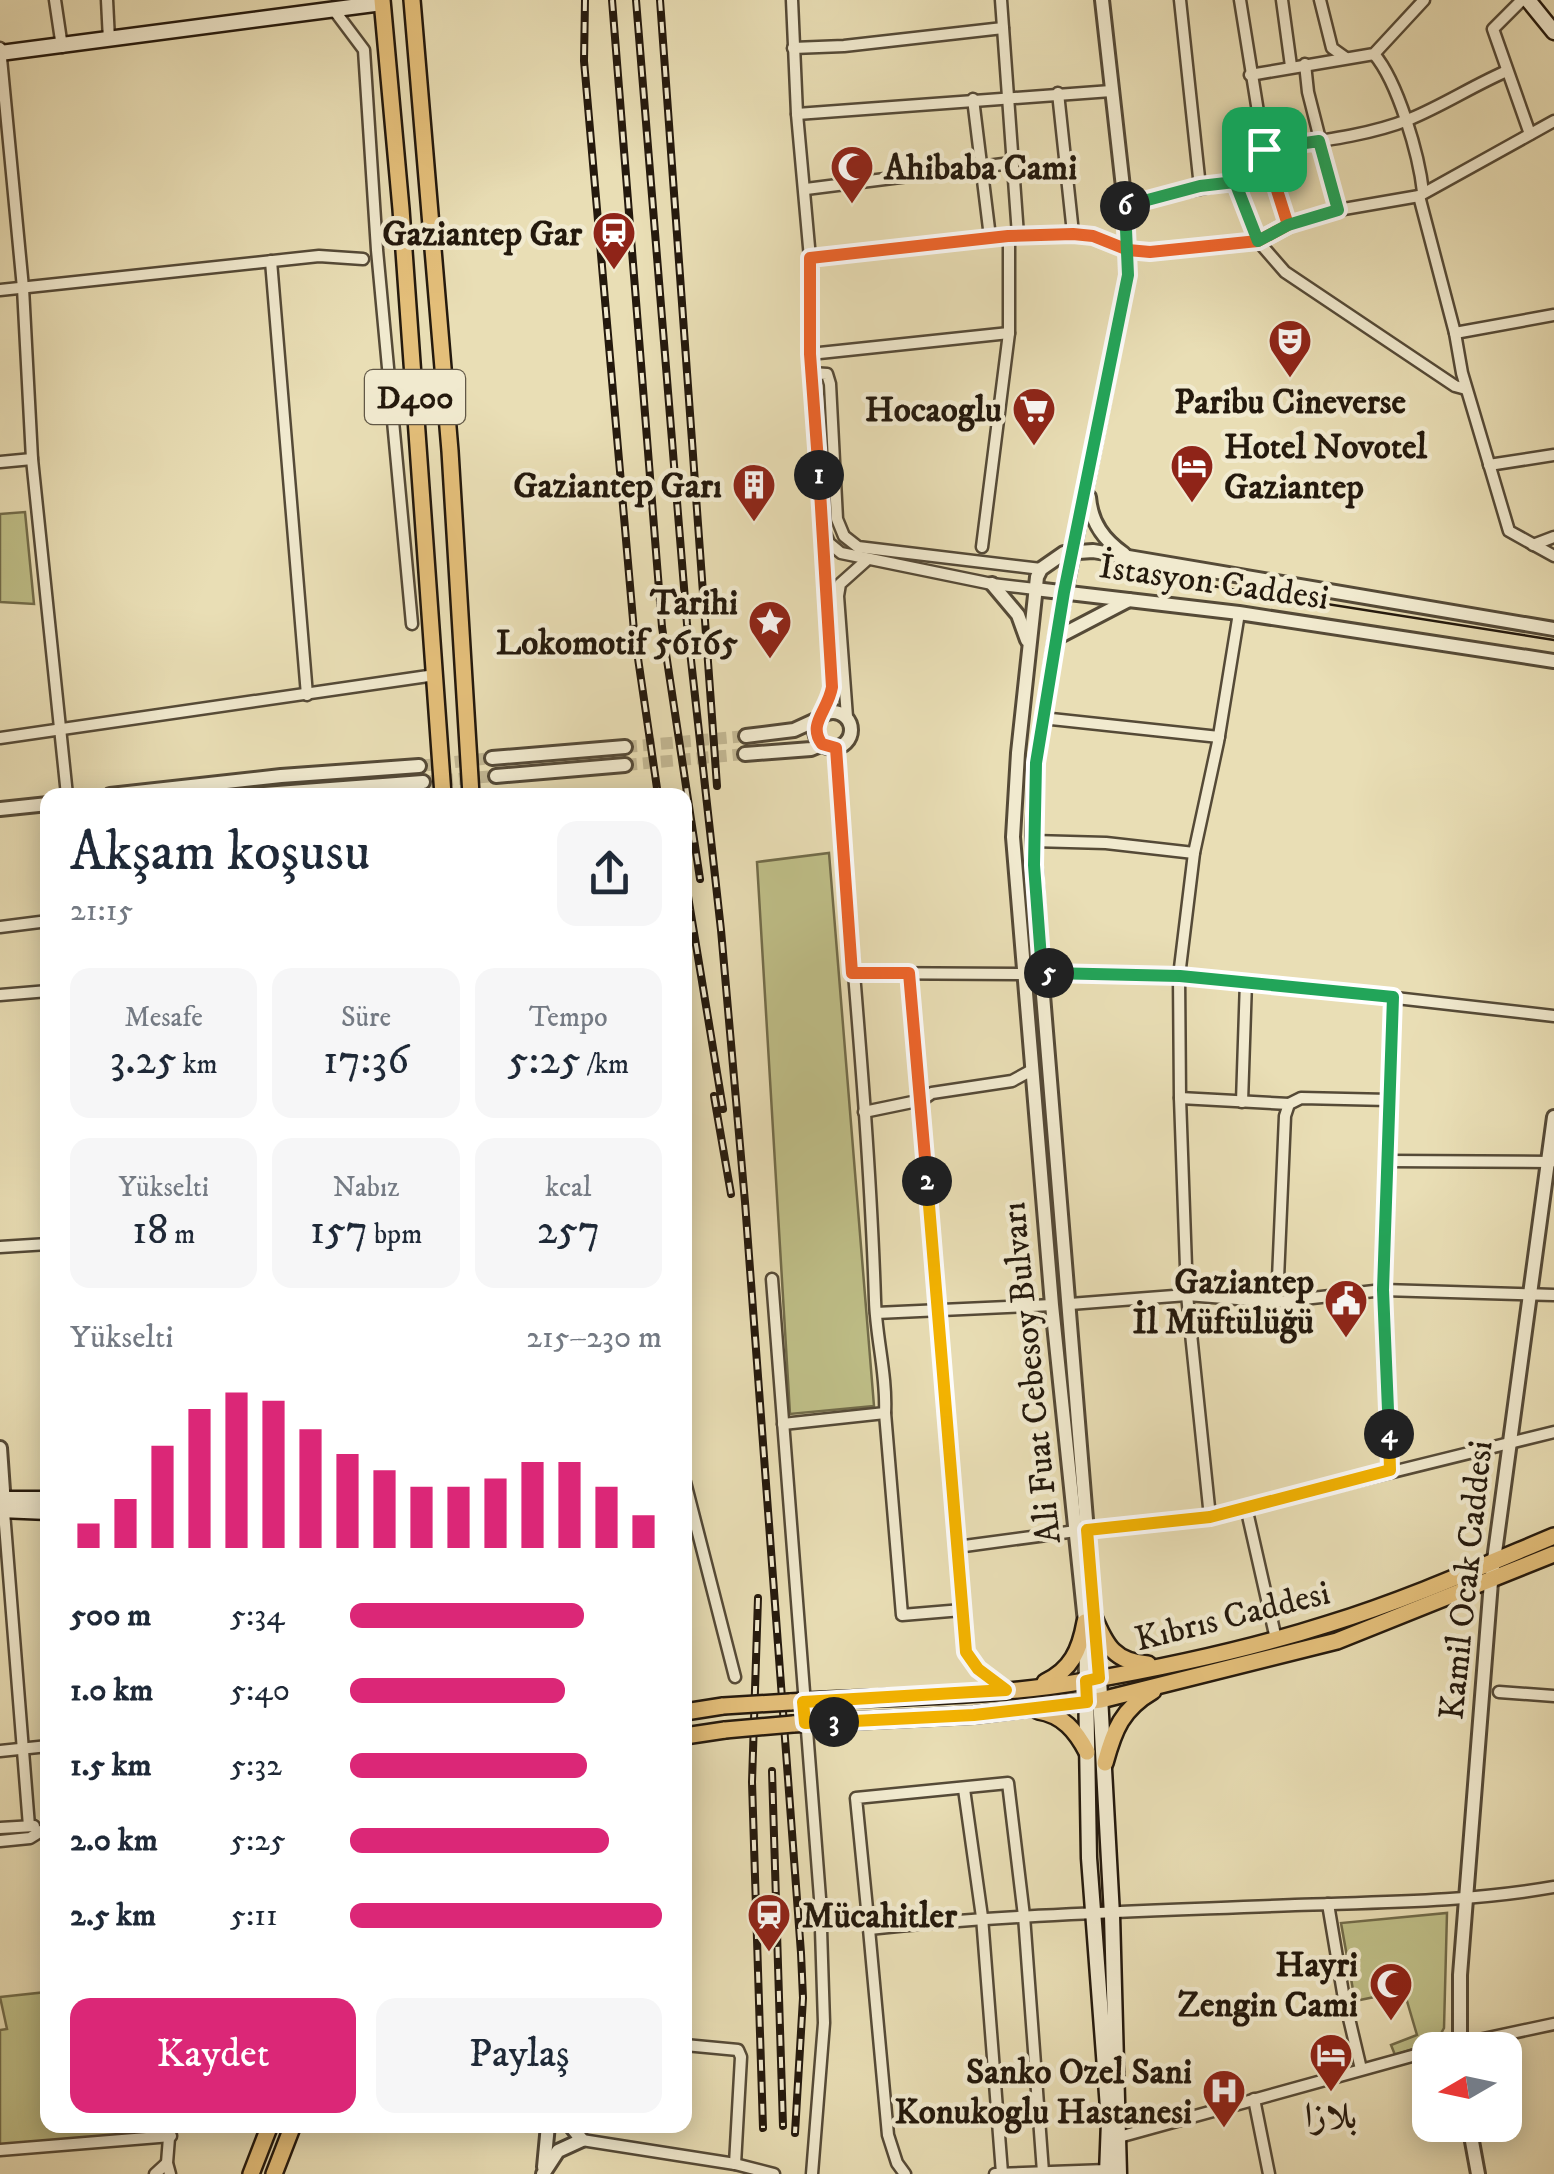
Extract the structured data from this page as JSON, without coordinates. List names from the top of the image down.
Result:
{
  "streets": {
    "main road": ["D400", "Kıbrıs Caddesi"],
    "street": ["İstasyon Caddesi", "Ali Fuat Cebesoy Bulvarı", "Kamil Ocak Caddesi"]
  },
  "crossings": [
    ["İstasyon Caddesi", "Ali Fuat Cebesoy Bulvarı"],
    ["Ali Fuat Cebesoy Bulvarı", "Kıbrıs Caddesi"],
    ["Kamil Ocak Caddesi", "Kıbrıs Caddesi"]
  ],
  "places": {
    "mosque": ["Ahibaba Cami", "Hayri Zengin Cami"],
    "station": ["Gaziantep Gar", "Mücahitler"],
    "theatre": ["Paribu Cineverse"],
    "supermarket": ["Hocaoglu"],
    "hotel": ["Hotel Novotel Gaziantep", "بلازا"],
    "building": ["Gaziantep Garı"],
    "place": ["Tarihi Lokomotif 56165"],
    "public building": ["Gaziantep İl Müftülüğü"],
    "hospital": ["Sanko Ozel Sani Konukoglu Hastanesi"]
  },
  "north": "left",
  "page": {
    "pins": [
      "6",
      "1",
      "5",
      "2",
      "4",
      "3"
    ],
    "heading": ["Akşam koşusu", "21:15"],
    "stats": [
      ["Mesafe", "3.25 km"],
      ["Süre", "17:36"],
      ["Tempo", "5:25 /km"],
      ["Yükselti", "18 m"],
      ["Nabız", "157 bpm"],
      ["kcal", "257"]
    ],
    "chart": ["Yükselti", "215–230 m"],
    "list": [
      {
        "name": "500 m",
        "note": "5:34"
      },
      {
        "name": "1.0 km",
        "note": "5:40"
      },
      {
        "name": "1.5 km",
        "note": "5:32"
      },
      {
        "name": "2.0 km",
        "note": "5:25"
      },
      {
        "name": "2.5 km",
        "note": "5:11"
      }
    ],
    "buttons": ["Kaydet", "Paylaş"]
  }
}
